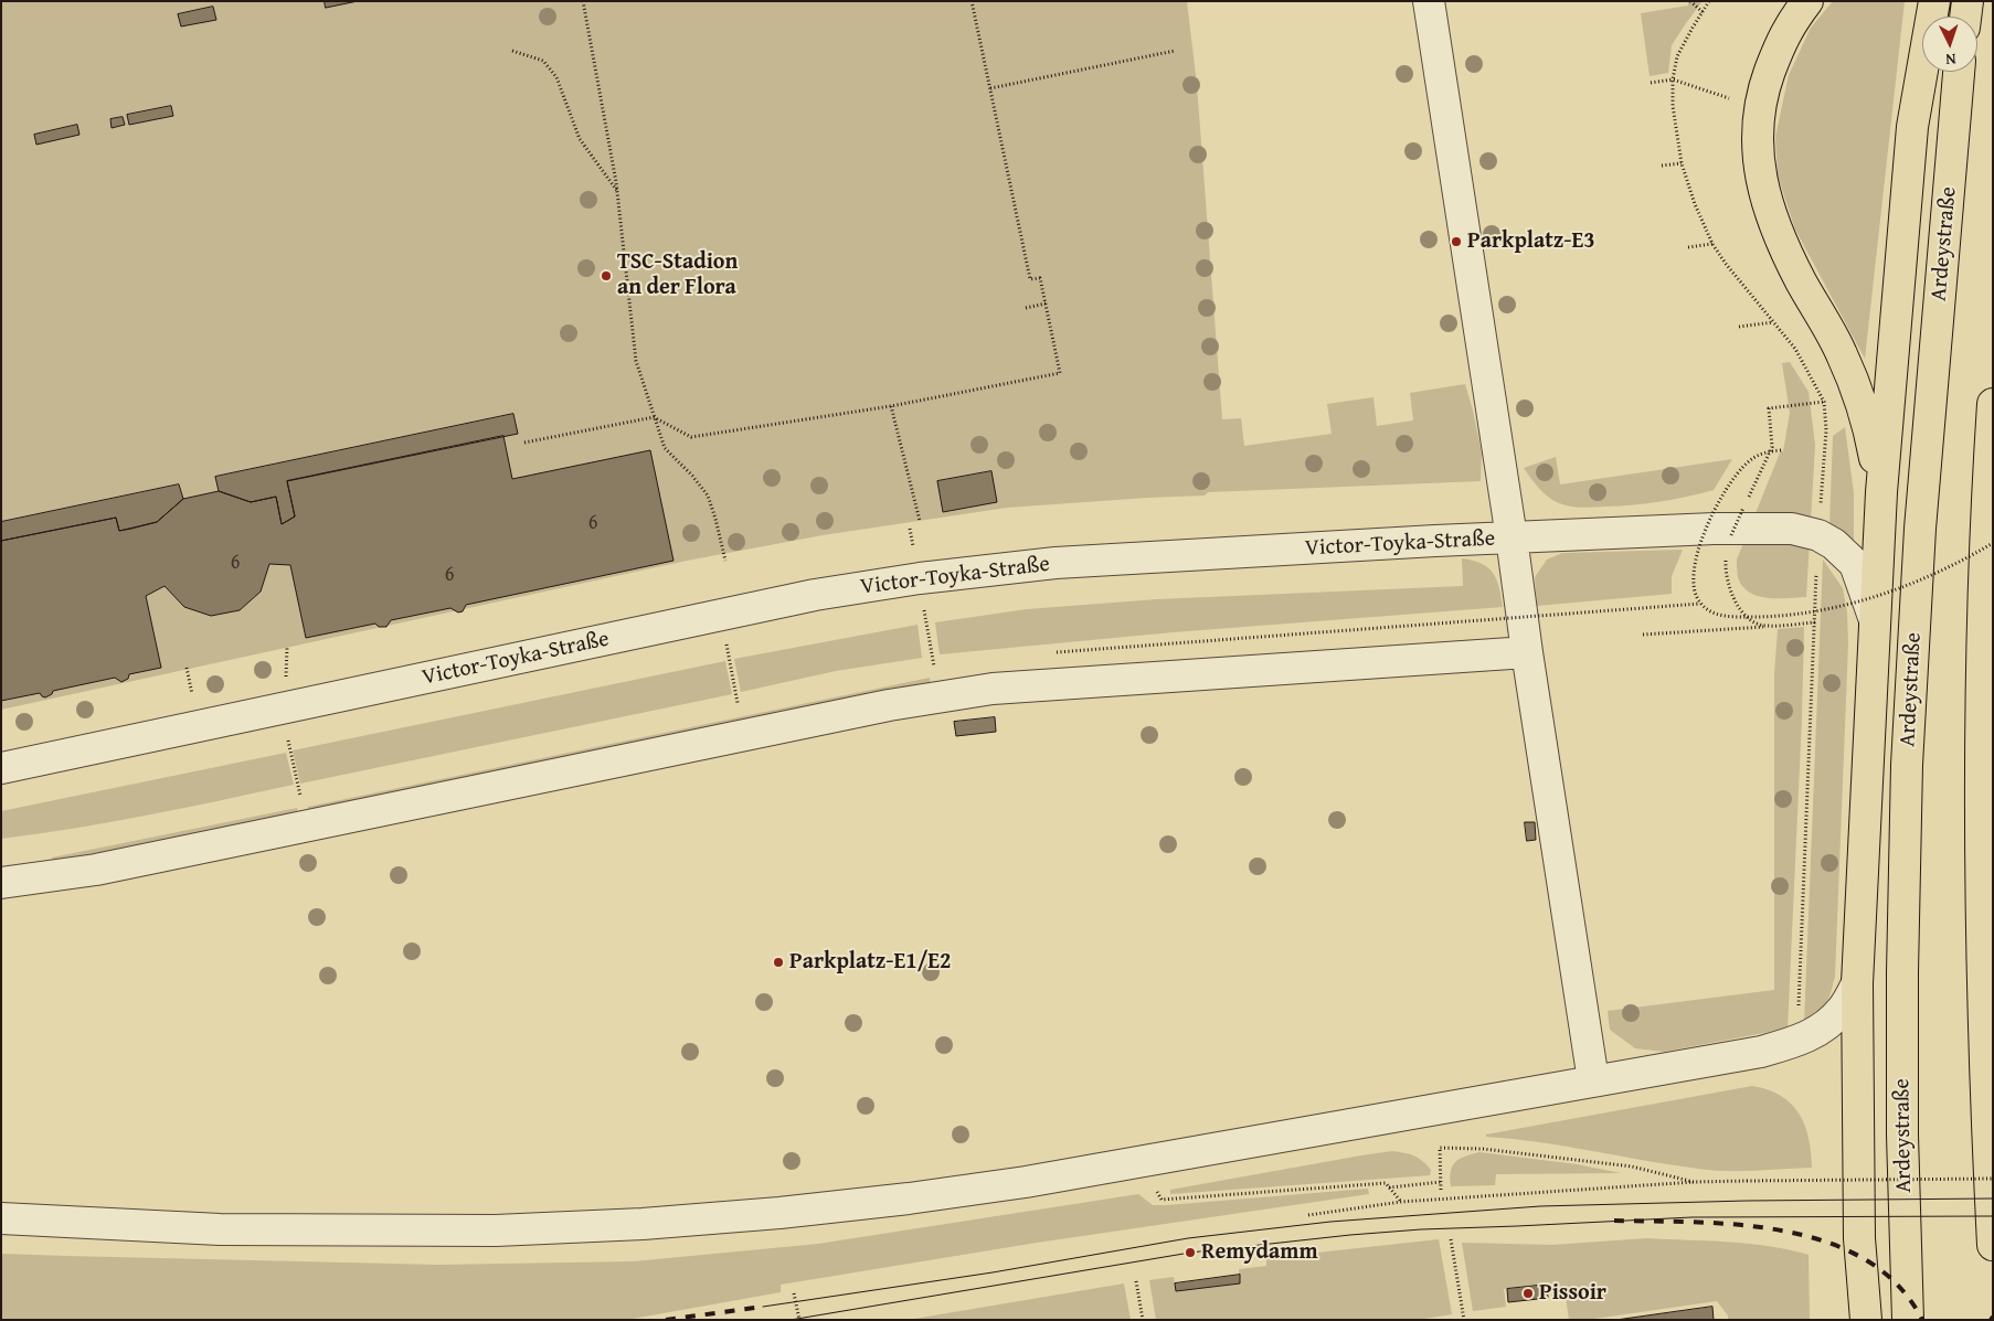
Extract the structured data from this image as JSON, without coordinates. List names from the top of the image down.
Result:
{
  "streets": {
    "main road": ["Ardeystraße"],
    "street": ["Victor-Toyka-Straße"]
  },
  "places": [
    "Parkplatz-E3",
    "TSC-Stadion an der Flora",
    "Parkplatz-E1/E2",
    "Remydamm",
    "Pissoir"
  ],
  "house_numbers": ["6", "6", "6"],
  "north": "bottom"
}
